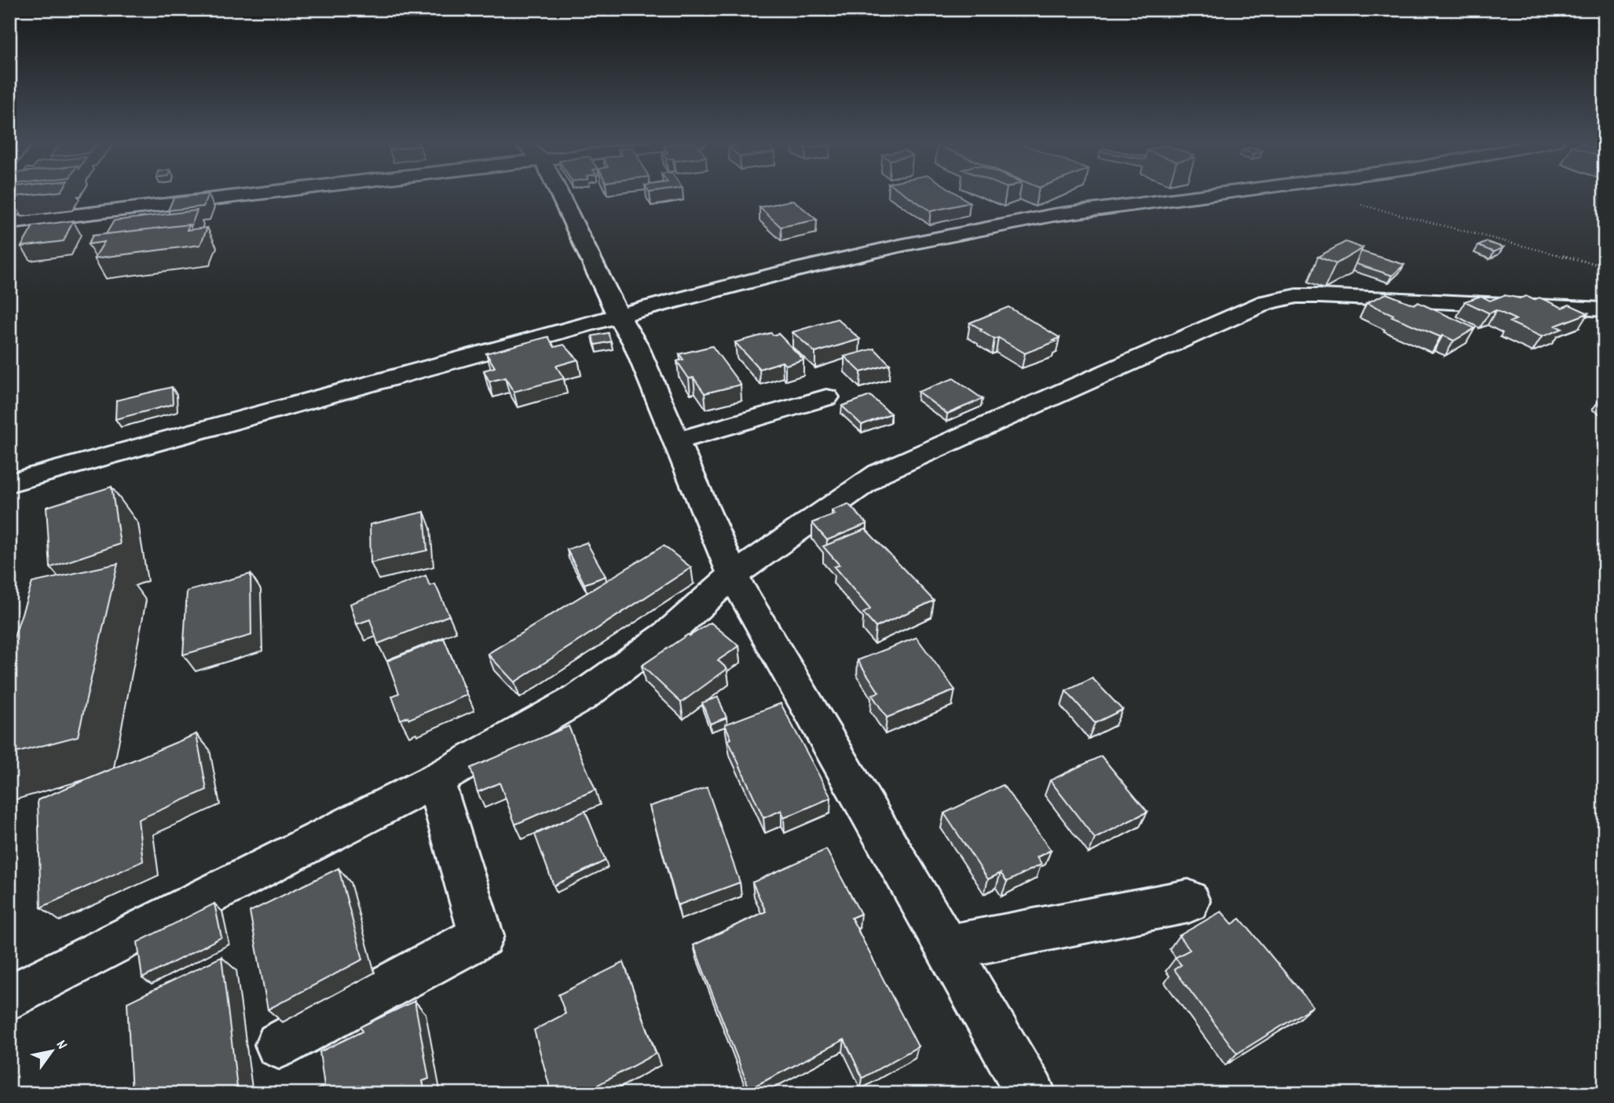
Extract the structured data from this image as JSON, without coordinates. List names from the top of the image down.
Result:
{
  "north": "top right"
}
